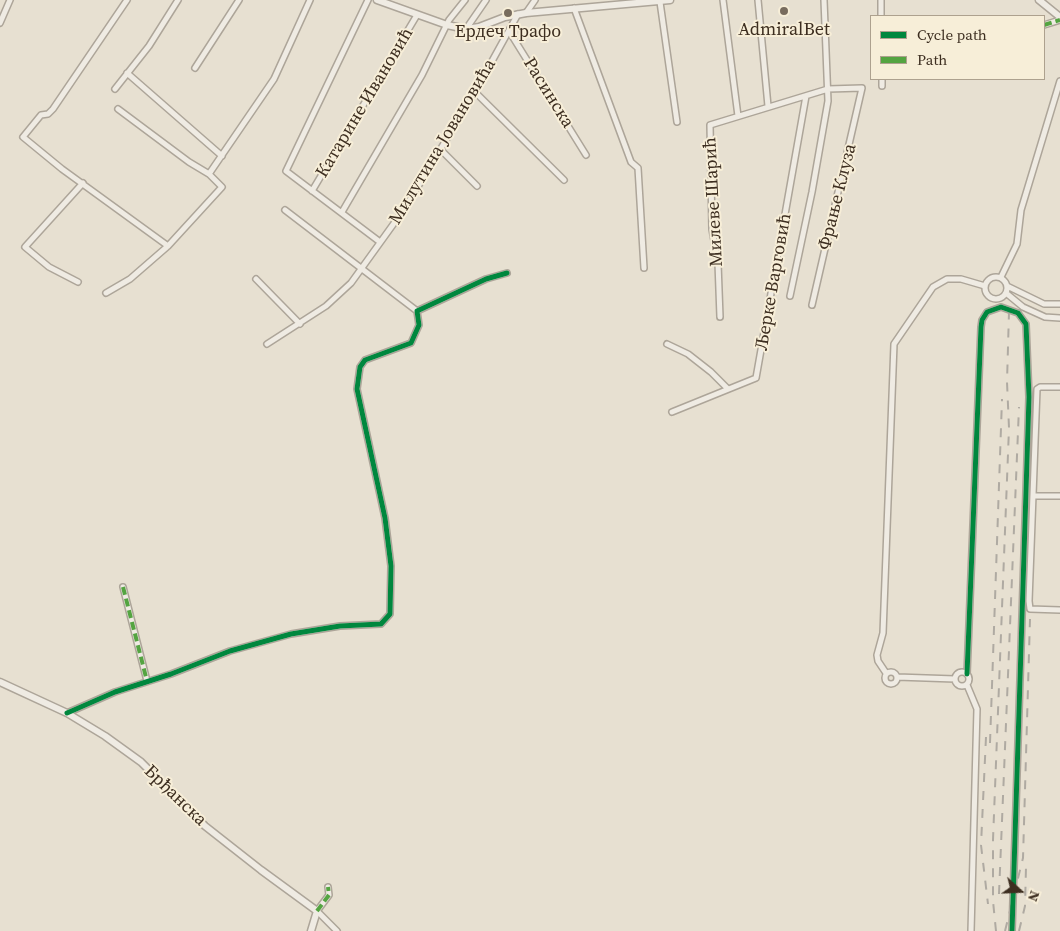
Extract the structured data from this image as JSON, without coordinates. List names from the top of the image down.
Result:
{
  "streets": {
    "street": [
      "Расинска",
      "Катарине Ивановић",
      "Милутина Јовановића",
      "Фрање Клуза",
      "Милеве Шарић",
      "Љерке Варговић",
      "Брђанска"
    ]
  },
  "crossings": [
    ["Расинска", "Милутина Јовановића"],
    ["Катарине Ивановић", "Милутина Јовановића"],
    ["Фрање Клуза", "Милеве Шарић"],
    ["Милеве Шарић", "Љерке Варговић"]
  ],
  "places": ["AdmiralBet", "Ердеч Трафо"],
  "legend": ["Cycle path", "Path"],
  "north": "right"
}
